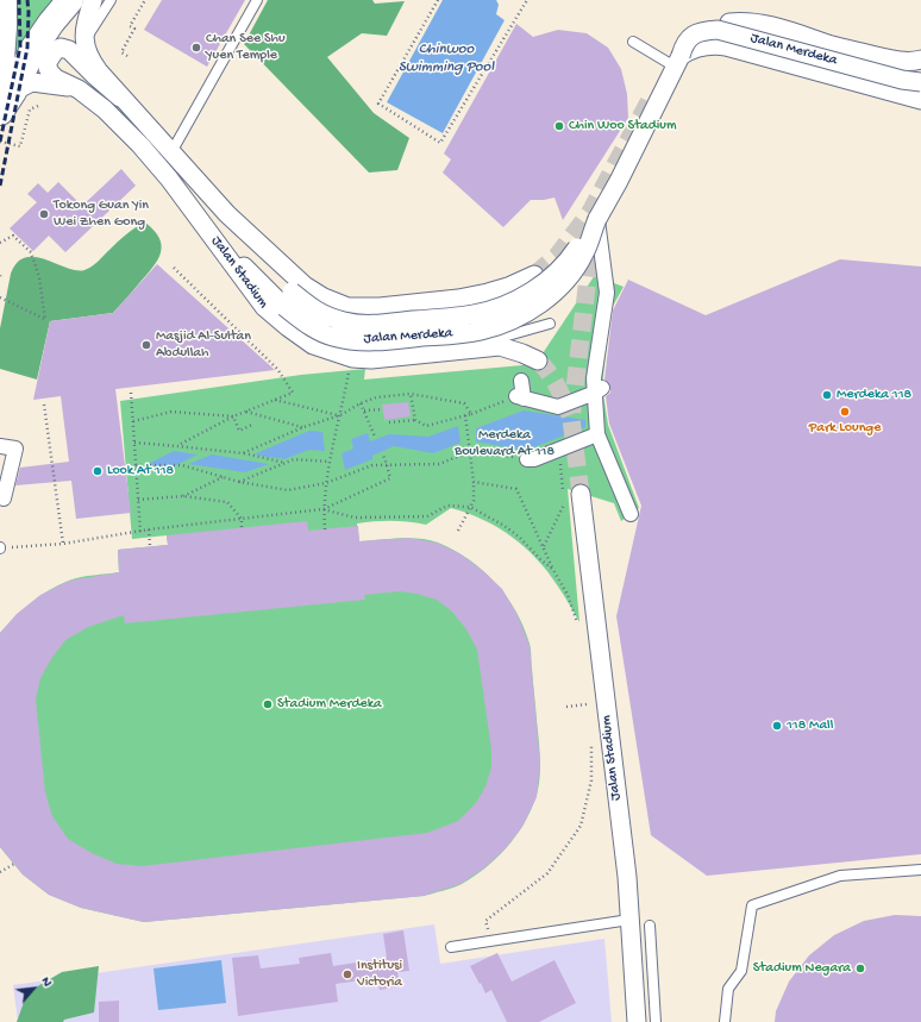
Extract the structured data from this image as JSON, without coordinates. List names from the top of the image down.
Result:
{
  "streets": {
    "street": ["Jalan Merdeka", "Jalan Stadium"]
  },
  "crossings": [
    ["Jalan Merdeka", "Jalan Stadium"]
  ],
  "water": ["Chinwoo Swimming Pool"],
  "parks": ["Merdeka Boulevard At 118"],
  "places": [
    "Chan See Shu Yuen Temple",
    "Chin Woo Stadium",
    "Tokong Guan Yin Wei Zhen Gong",
    "Masjid Al-Sultan Abdullah",
    "Merdeka 118",
    "Park Lounge",
    "Look At 118",
    "Stadium Merdeka",
    "118 Mall",
    "Stadium Negara",
    "Institusi Victoria"
  ],
  "north": "top right"
}
